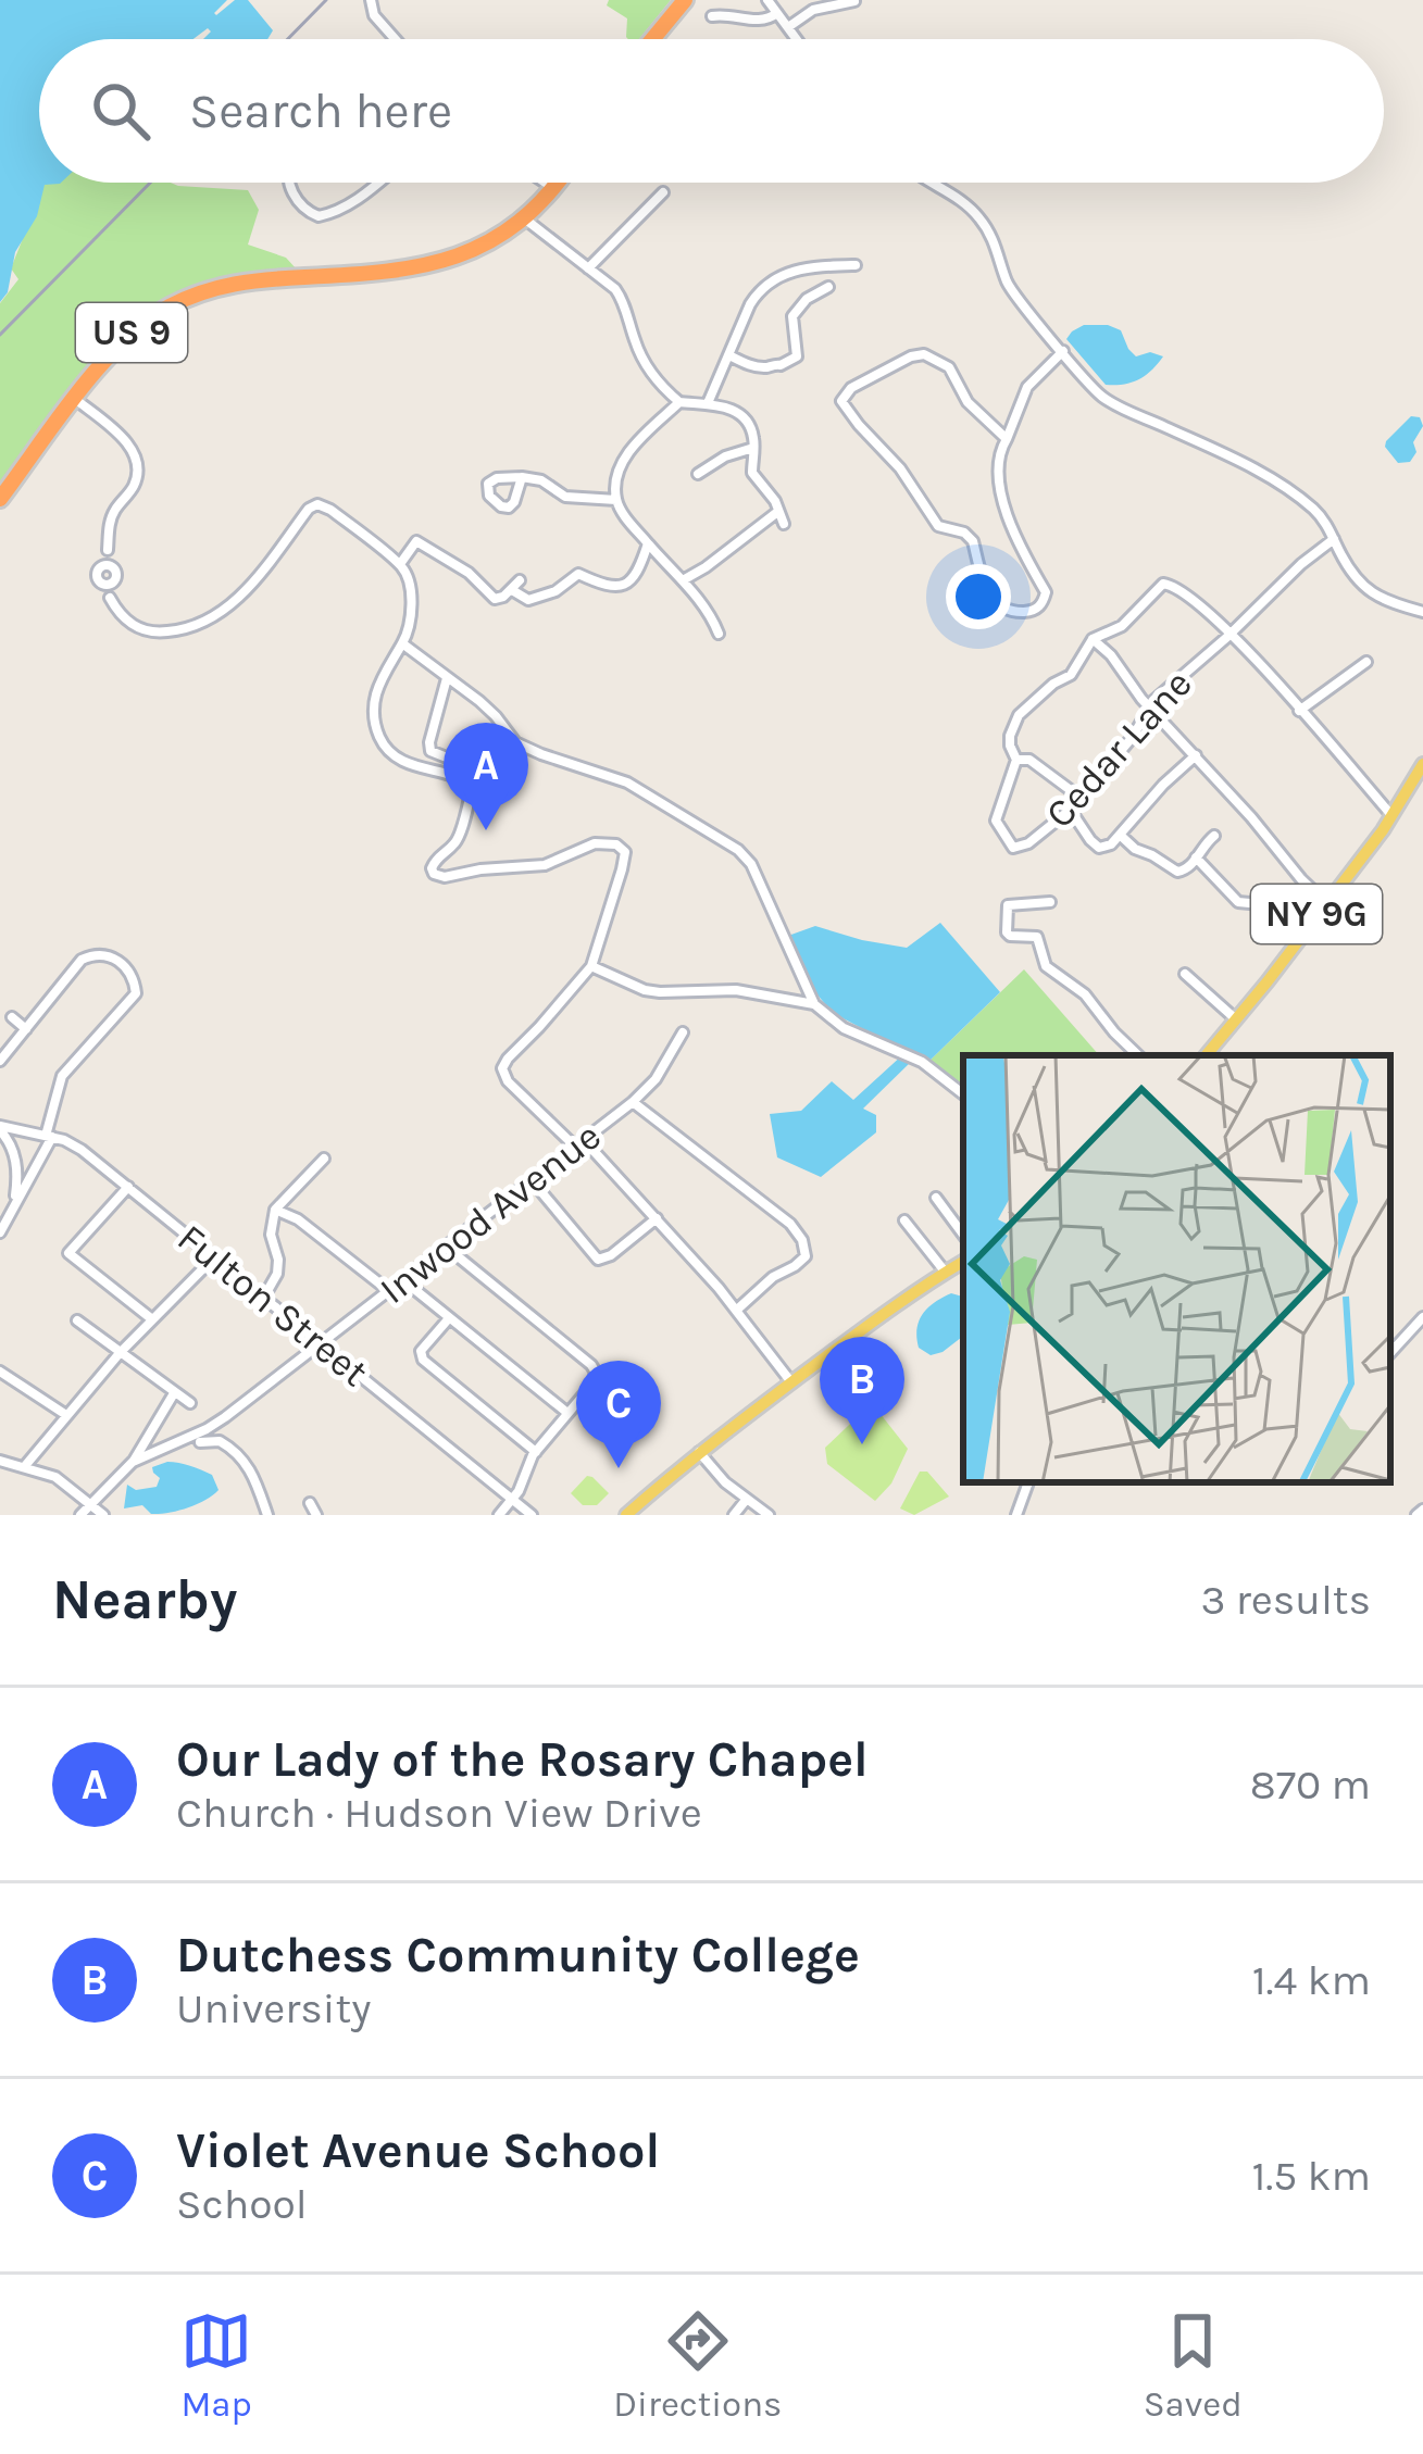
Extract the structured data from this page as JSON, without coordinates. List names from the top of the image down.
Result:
{
  "streets": {
    "highway": ["US 9"],
    "main road": ["NY 9G"],
    "street": ["Cedar Lane", "Inwood Avenue", "Fulton Street"]
  },
  "crossings": [
    ["Inwood Avenue", "Fulton Street"]
  ],
  "page": {
    "search": "Search here",
    "pins": ["A", "B", "C"],
    "heading": ["Nearby", "3 results"],
    "list": [
      {
        "mark": "A",
        "name": "Our Lady of the Rosary Chapel",
        "note": "Church · Hudson View Drive",
        "value": "870 m"
      },
      {
        "mark": "B",
        "name": "Dutchess Community College",
        "note": "University",
        "value": "1.4 km"
      },
      {
        "mark": "C",
        "name": "Violet Avenue School",
        "note": "School",
        "value": "1.5 km"
      }
    ],
    "nav": ["Map", "Directions", "Saved"]
  }
}
